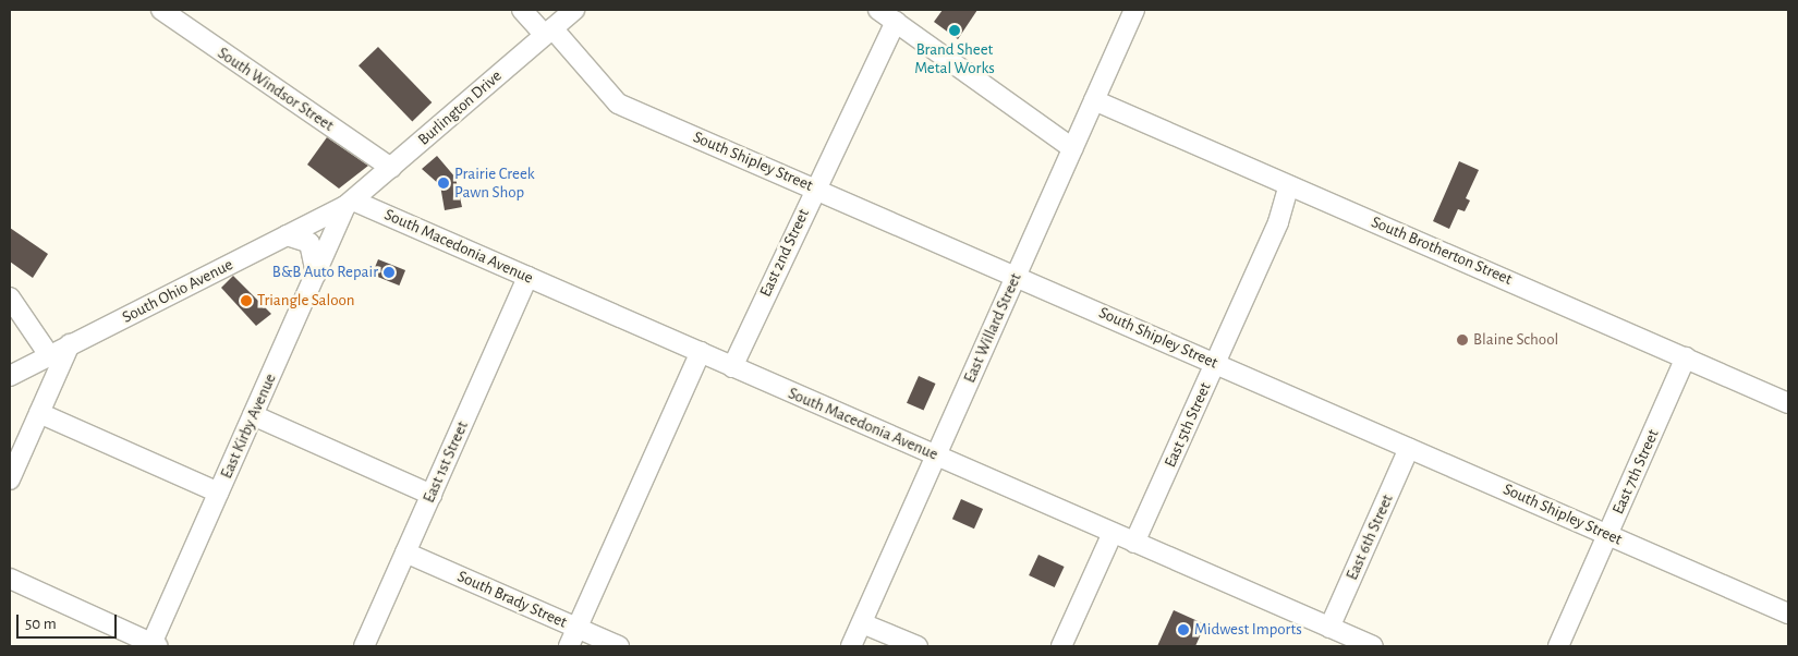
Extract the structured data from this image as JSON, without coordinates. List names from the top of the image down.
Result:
{
  "streets": {
    "street": [
      "South Windsor Street",
      "Burlington Drive",
      "South Shipley Street",
      "South Macedonia Avenue",
      "South Brotherton Street",
      "East 2nd Street",
      "South Ohio Avenue",
      "East Willard Street",
      "East 5th Street",
      "East Kirby Avenue",
      "East 1st Street",
      "East 7th Street",
      "East 6th Street",
      "South Brady Street"
    ]
  },
  "crossings": [
    ["South Windsor Street", "Burlington Drive"],
    ["Burlington Drive", "South Shipley Street"],
    ["Burlington Drive", "South Macedonia Avenue"],
    ["Burlington Drive", "South Ohio Avenue"],
    ["Burlington Drive", "East Kirby Avenue"],
    ["South Shipley Street", "East 2nd Street"],
    ["South Shipley Street", "East Willard Street"],
    ["South Shipley Street", "East 5th Street"],
    ["South Shipley Street", "East 7th Street"],
    ["South Shipley Street", "East 6th Street"],
    ["South Macedonia Avenue", "East 2nd Street"],
    ["South Macedonia Avenue", "South Ohio Avenue"],
    ["South Macedonia Avenue", "East Willard Street"],
    ["South Macedonia Avenue", "East 5th Street"],
    ["South Macedonia Avenue", "East Kirby Avenue"],
    ["South Macedonia Avenue", "East 1st Street"],
    ["South Macedonia Avenue", "East 6th Street"],
    ["South Brotherton Street", "East Willard Street"],
    ["South Brotherton Street", "East 5th Street"],
    ["South Brotherton Street", "East 7th Street"],
    ["South Ohio Avenue", "East Kirby Avenue"],
    ["East 1st Street", "South Brady Street"]
  ],
  "places": [
    "Brand Sheet Metal Works",
    "Prairie Creek Pawn Shop",
    "B&B Auto Repair",
    "Triangle Saloon",
    "Blaine School",
    "Midwest Imports"
  ],
  "scale_bar": "50 m"
}
